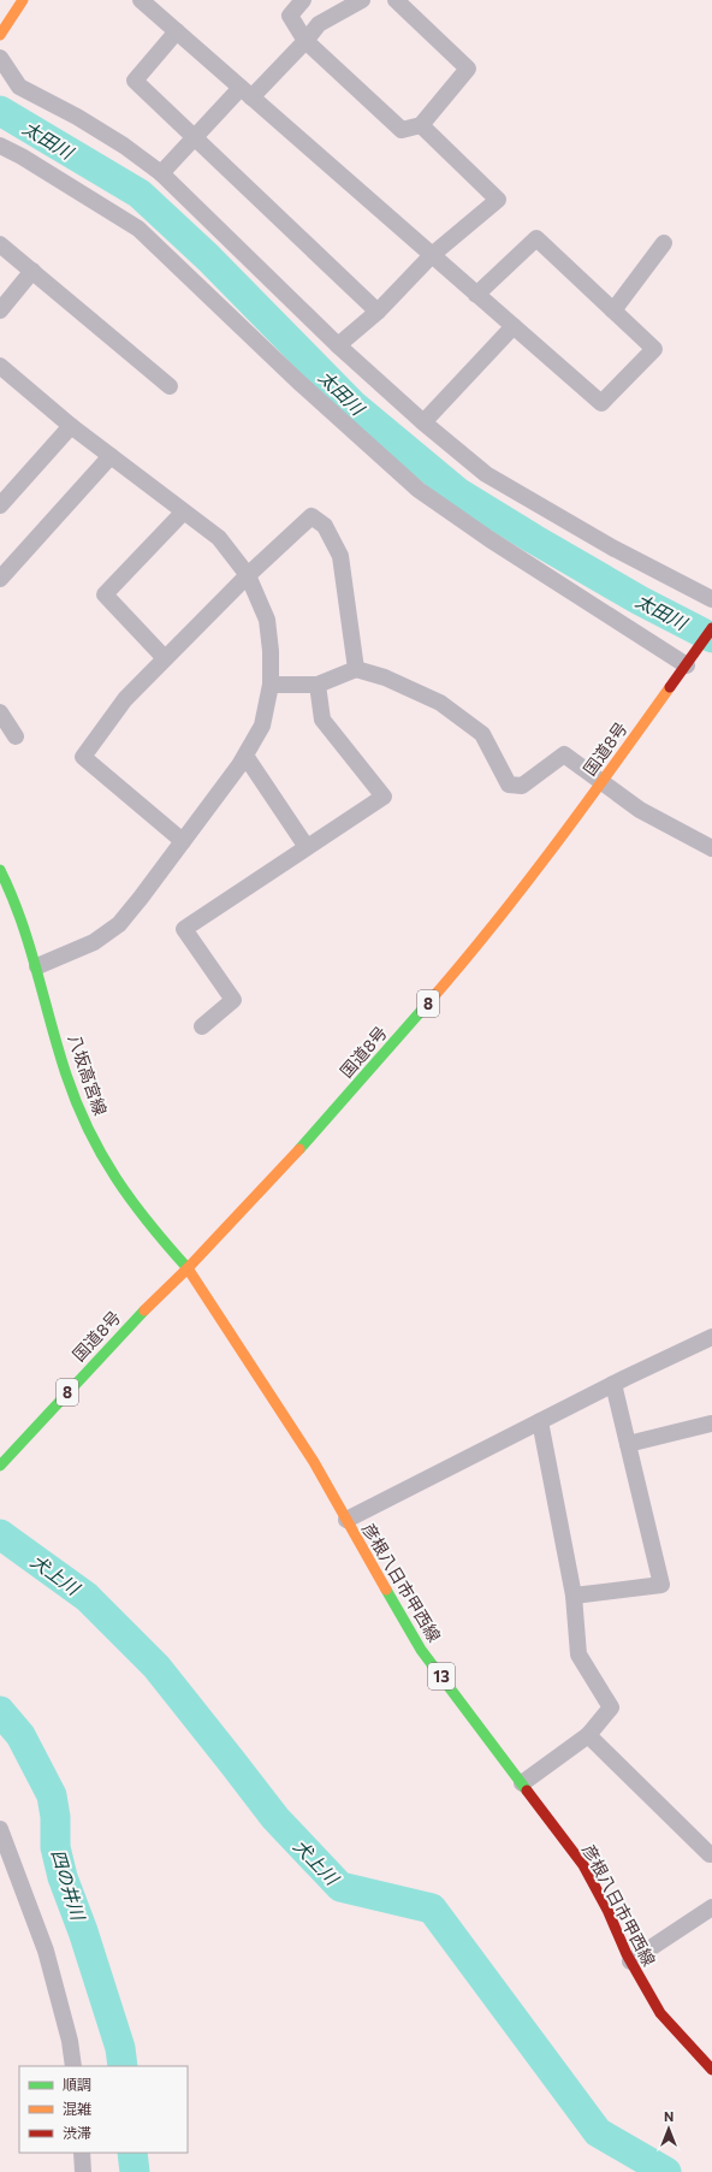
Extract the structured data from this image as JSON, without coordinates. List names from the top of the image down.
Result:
{
  "streets": {
    "main road": [
      "国道8号",
      "8",
      "八坂高宮線",
      "彦根八日市甲西線",
      "13"
    ]
  },
  "crossings": [
    ["国道8号", "八坂高宮線"],
    ["国道8号", "彦根八日市甲西線"],
    ["八坂高宮線", "彦根八日市甲西線"]
  ],
  "water": ["太田川", "犬上川", "四の井川"],
  "legend": ["順調", "混雑", "渋滞"],
  "north": "top"
}
